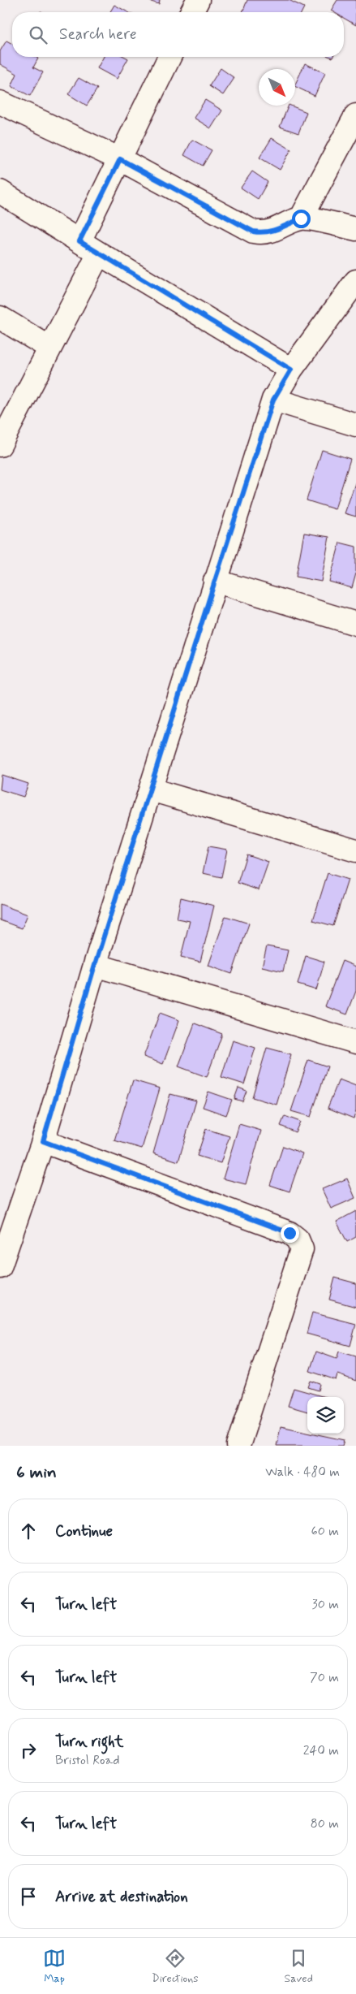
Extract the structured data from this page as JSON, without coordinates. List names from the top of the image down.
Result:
{
  "north": "bottom right",
  "page": {
    "search": "Search here",
    "heading": ["6 min", "Walk · 480 m"],
    "list": [
      ["Continue", "60 m"],
      ["Turn left", "30 m"],
      ["Turn left", "70 m"],
      ["Turn right", "Bristol Road", "240 m"],
      ["Turn left", "80 m"],
      "Arrive at destination"
    ],
    "nav": ["Map", "Directions", "Saved"]
  }
}
